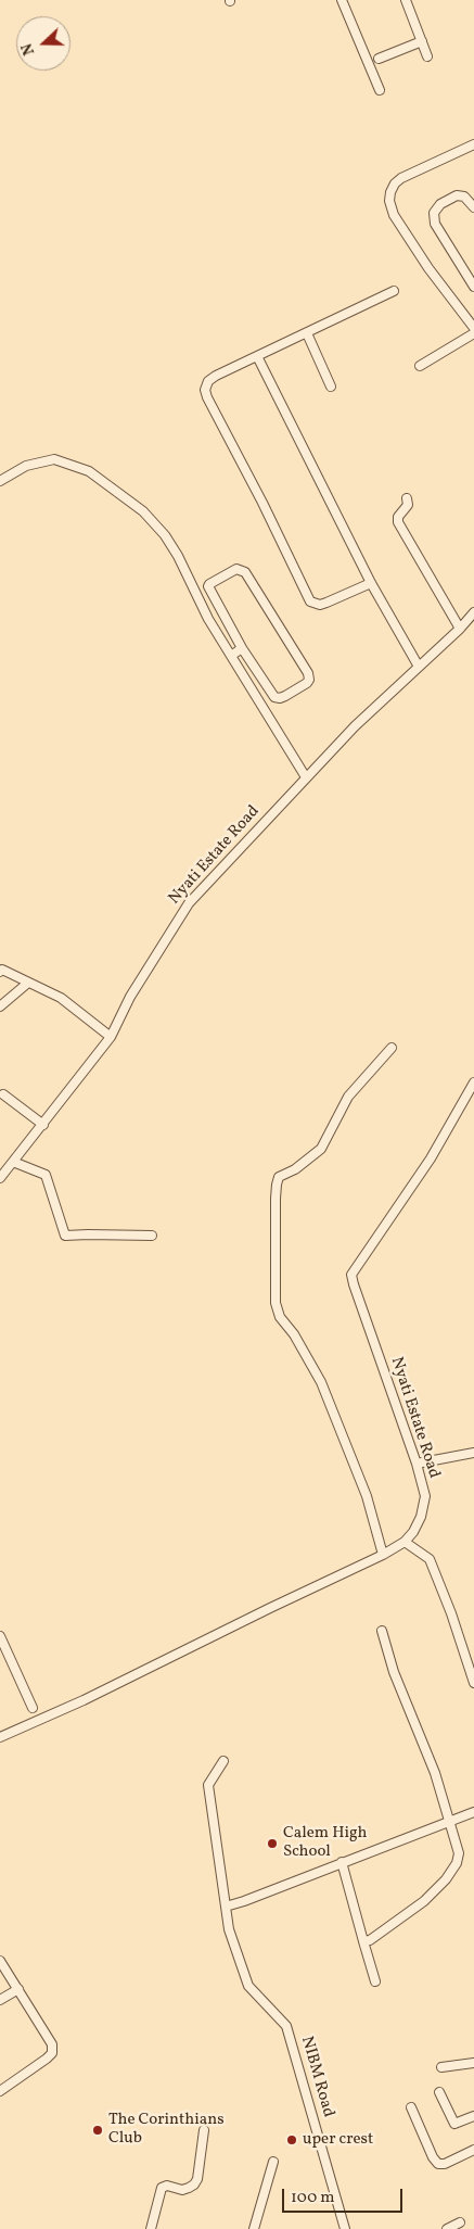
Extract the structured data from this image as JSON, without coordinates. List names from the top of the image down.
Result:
{
  "streets": {
    "street": ["Nyati Estate Road", "NIBM Road"]
  },
  "places": ["Calem High School", "The Corinthians Club", "uper crest"],
  "scale_bar": "100 m",
  "north": "left"
}
